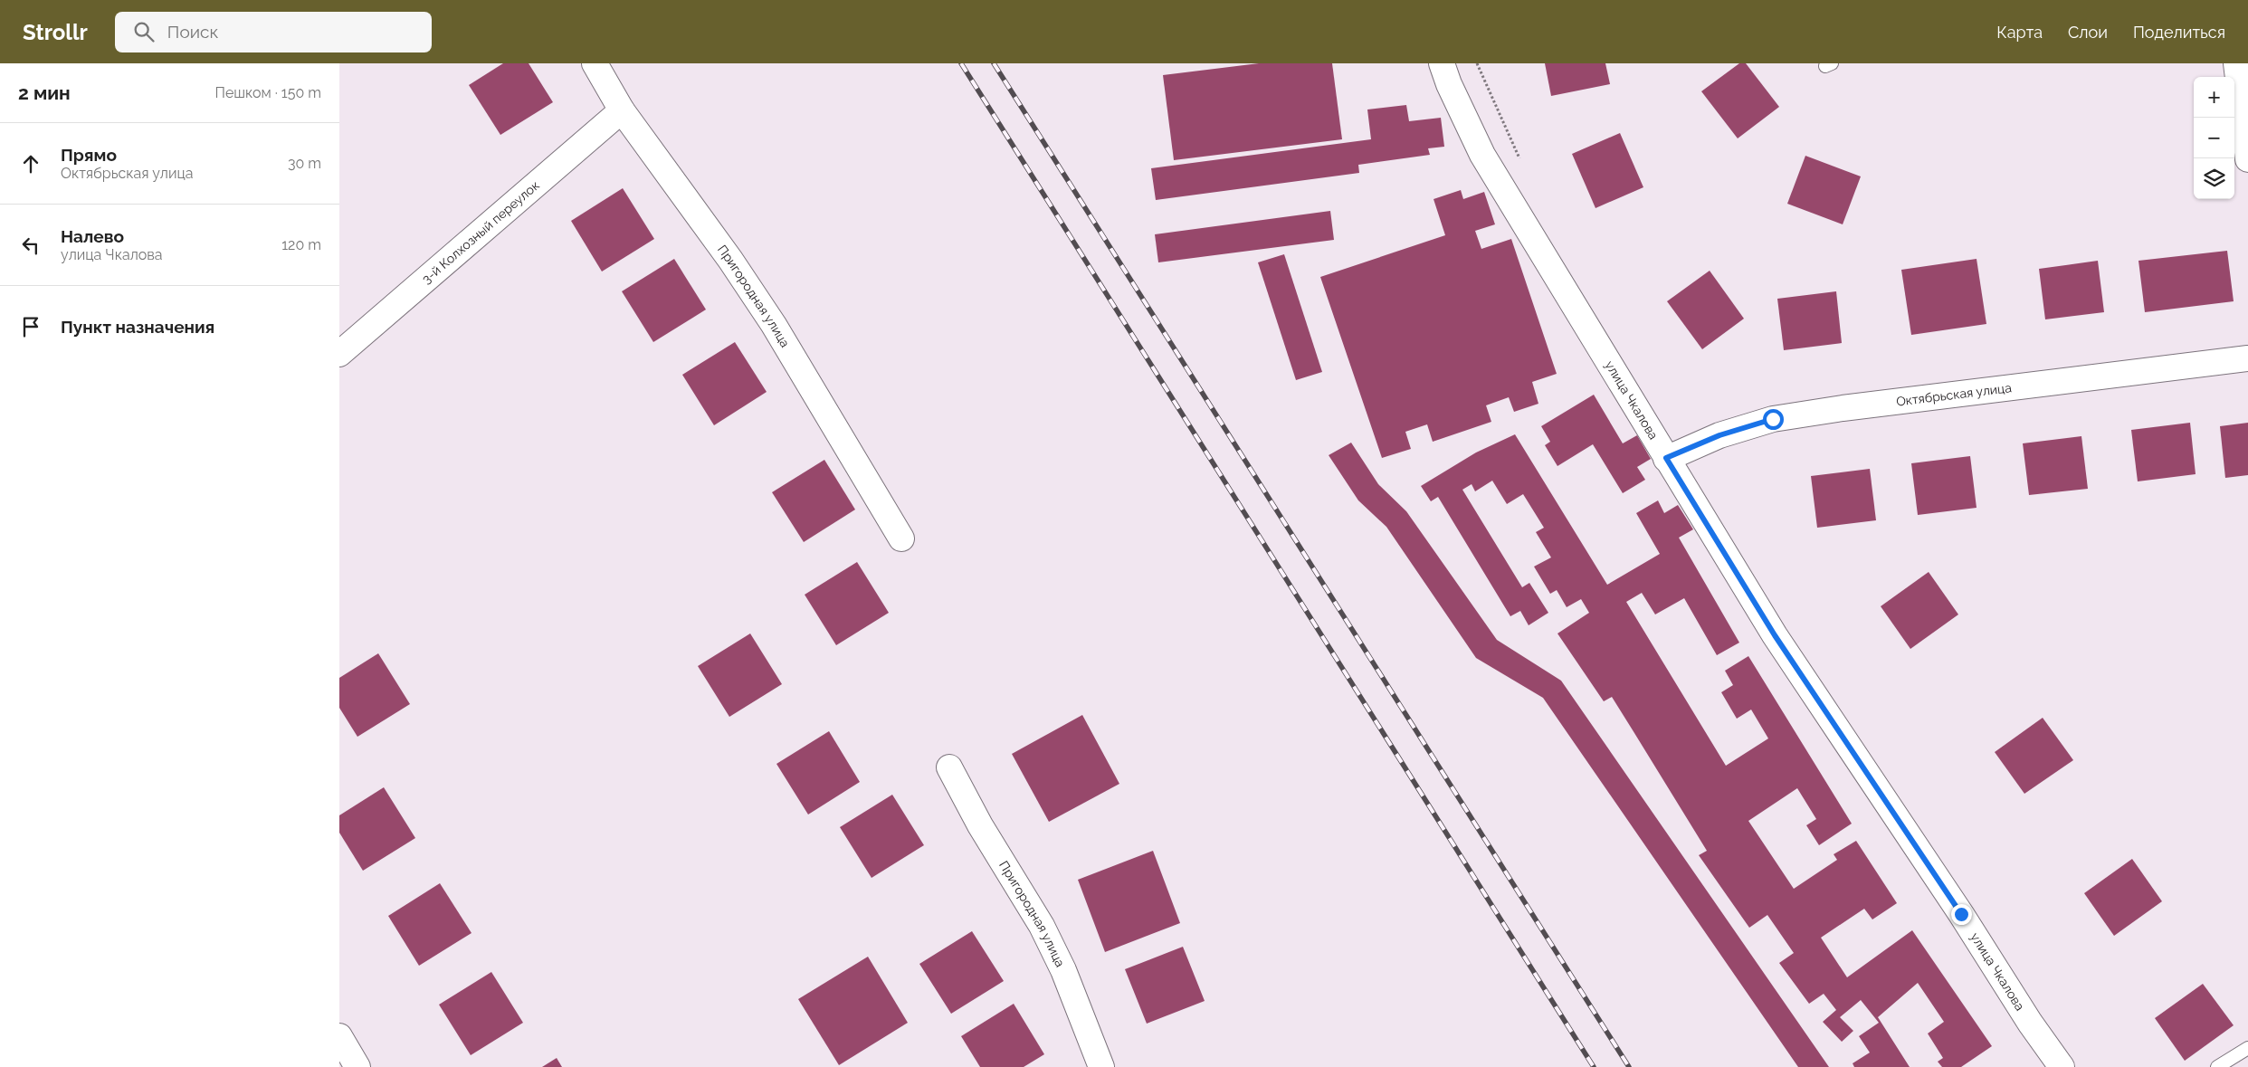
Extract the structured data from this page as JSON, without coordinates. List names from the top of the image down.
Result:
{
  "streets": {
    "street": [
      "3-й Колхозный переулок",
      "Пригородная улица",
      "Октябрьская улица",
      "улица Чкалова"
    ]
  },
  "crossings": [
    ["3-й Колхозный переулок", "Пригородная улица"],
    ["Октябрьская улица", "улица Чкалова"]
  ],
  "page": {
    "header": "Strollr",
    "search": "Поиск",
    "nav": ["Карта", "Слои", "Поделиться"],
    "heading": ["2 мин", "Пешком · 150 m"],
    "map_buttons": ["+", "−"],
    "list": [
      ["Прямо", "Октябрьская улица", "30 m"],
      ["Налево", "улица Чкалова", "120 m"],
      "Пункт назначения"
    ]
  }
}
